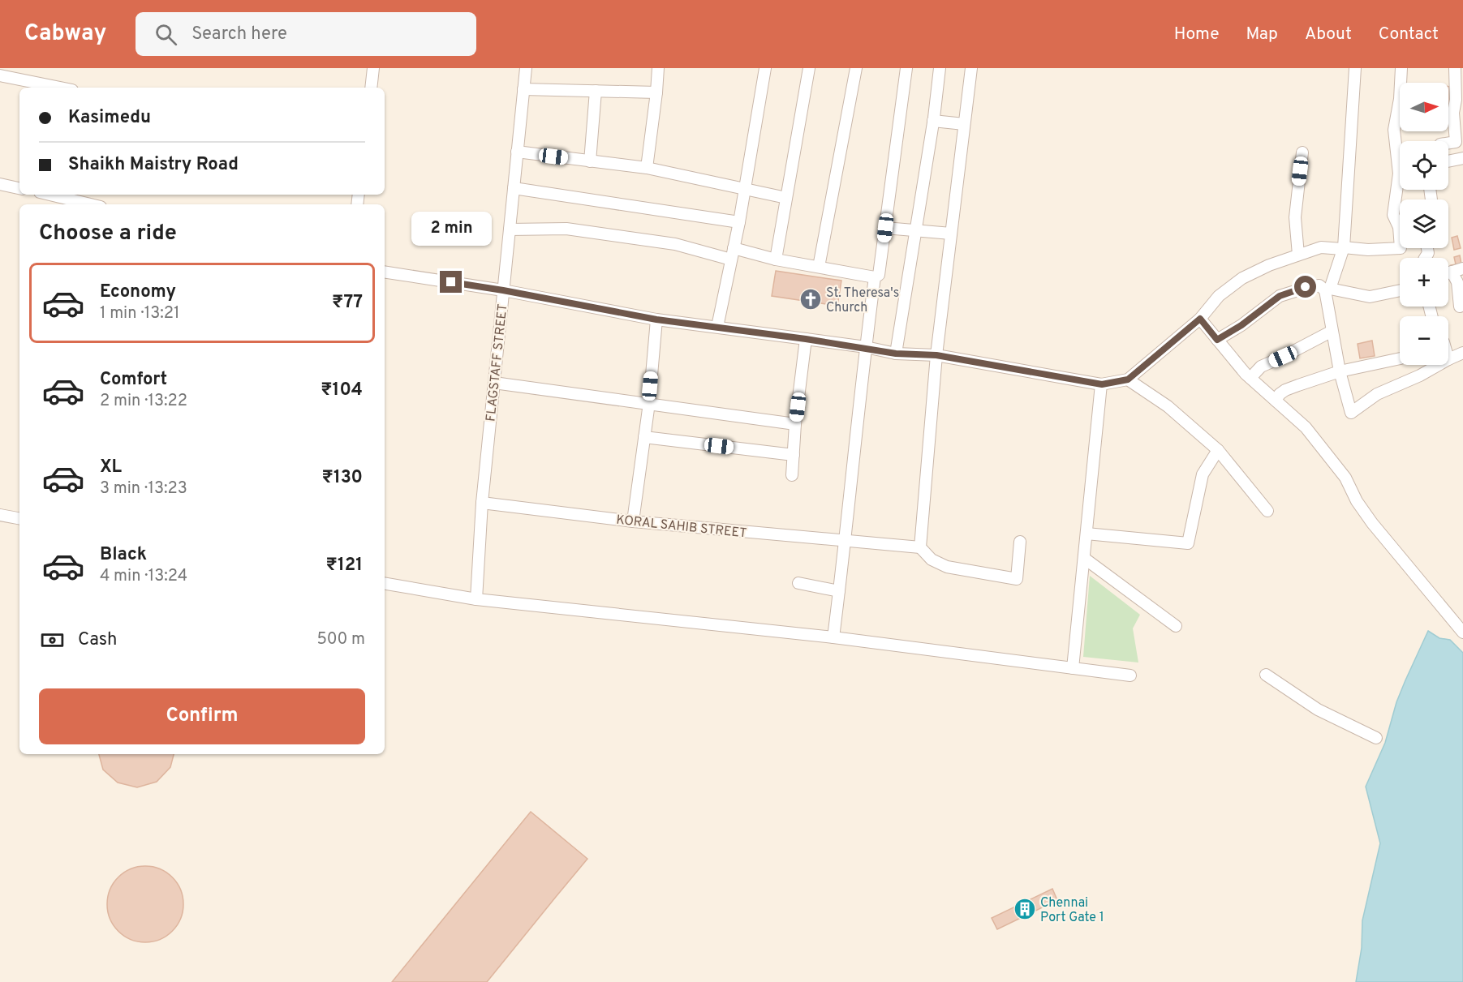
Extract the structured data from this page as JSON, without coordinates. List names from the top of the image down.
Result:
{
  "streets": {
    "street": ["FLAGSTAFF STREET", "KORAL SAHIB STREET"]
  },
  "crossings": [
    ["FLAGSTAFF STREET", "KORAL SAHIB STREET"]
  ],
  "places": {
    "church": ["St. Theresa's Church"],
    "building": ["Chennai Port Gate 1"]
  },
  "north": "right",
  "page": {
    "header": "Cabway",
    "search": "Search here",
    "nav": [
      "Home",
      "Map",
      "About",
      "Contact"
    ],
    "map_buttons": ["+", "−"],
    "banner": ["Kasimedu", "Shaikh Maistry Road"],
    "heading": "Choose a ride",
    "bubble": "2 min",
    "list": [
      {
        "name": "Economy",
        "note": "1 min · 13:21",
        "value": "₹77"
      },
      {
        "name": "Comfort",
        "note": "2 min · 13:22",
        "value": "₹104"
      },
      {
        "name": "XL",
        "note": "3 min · 13:23",
        "value": "₹130"
      },
      {
        "name": "Black",
        "note": "4 min · 13:24",
        "value": "₹121"
      }
    ],
    "pay": ["Cash", "500 m"],
    "buttons": "Confirm"
  }
}
